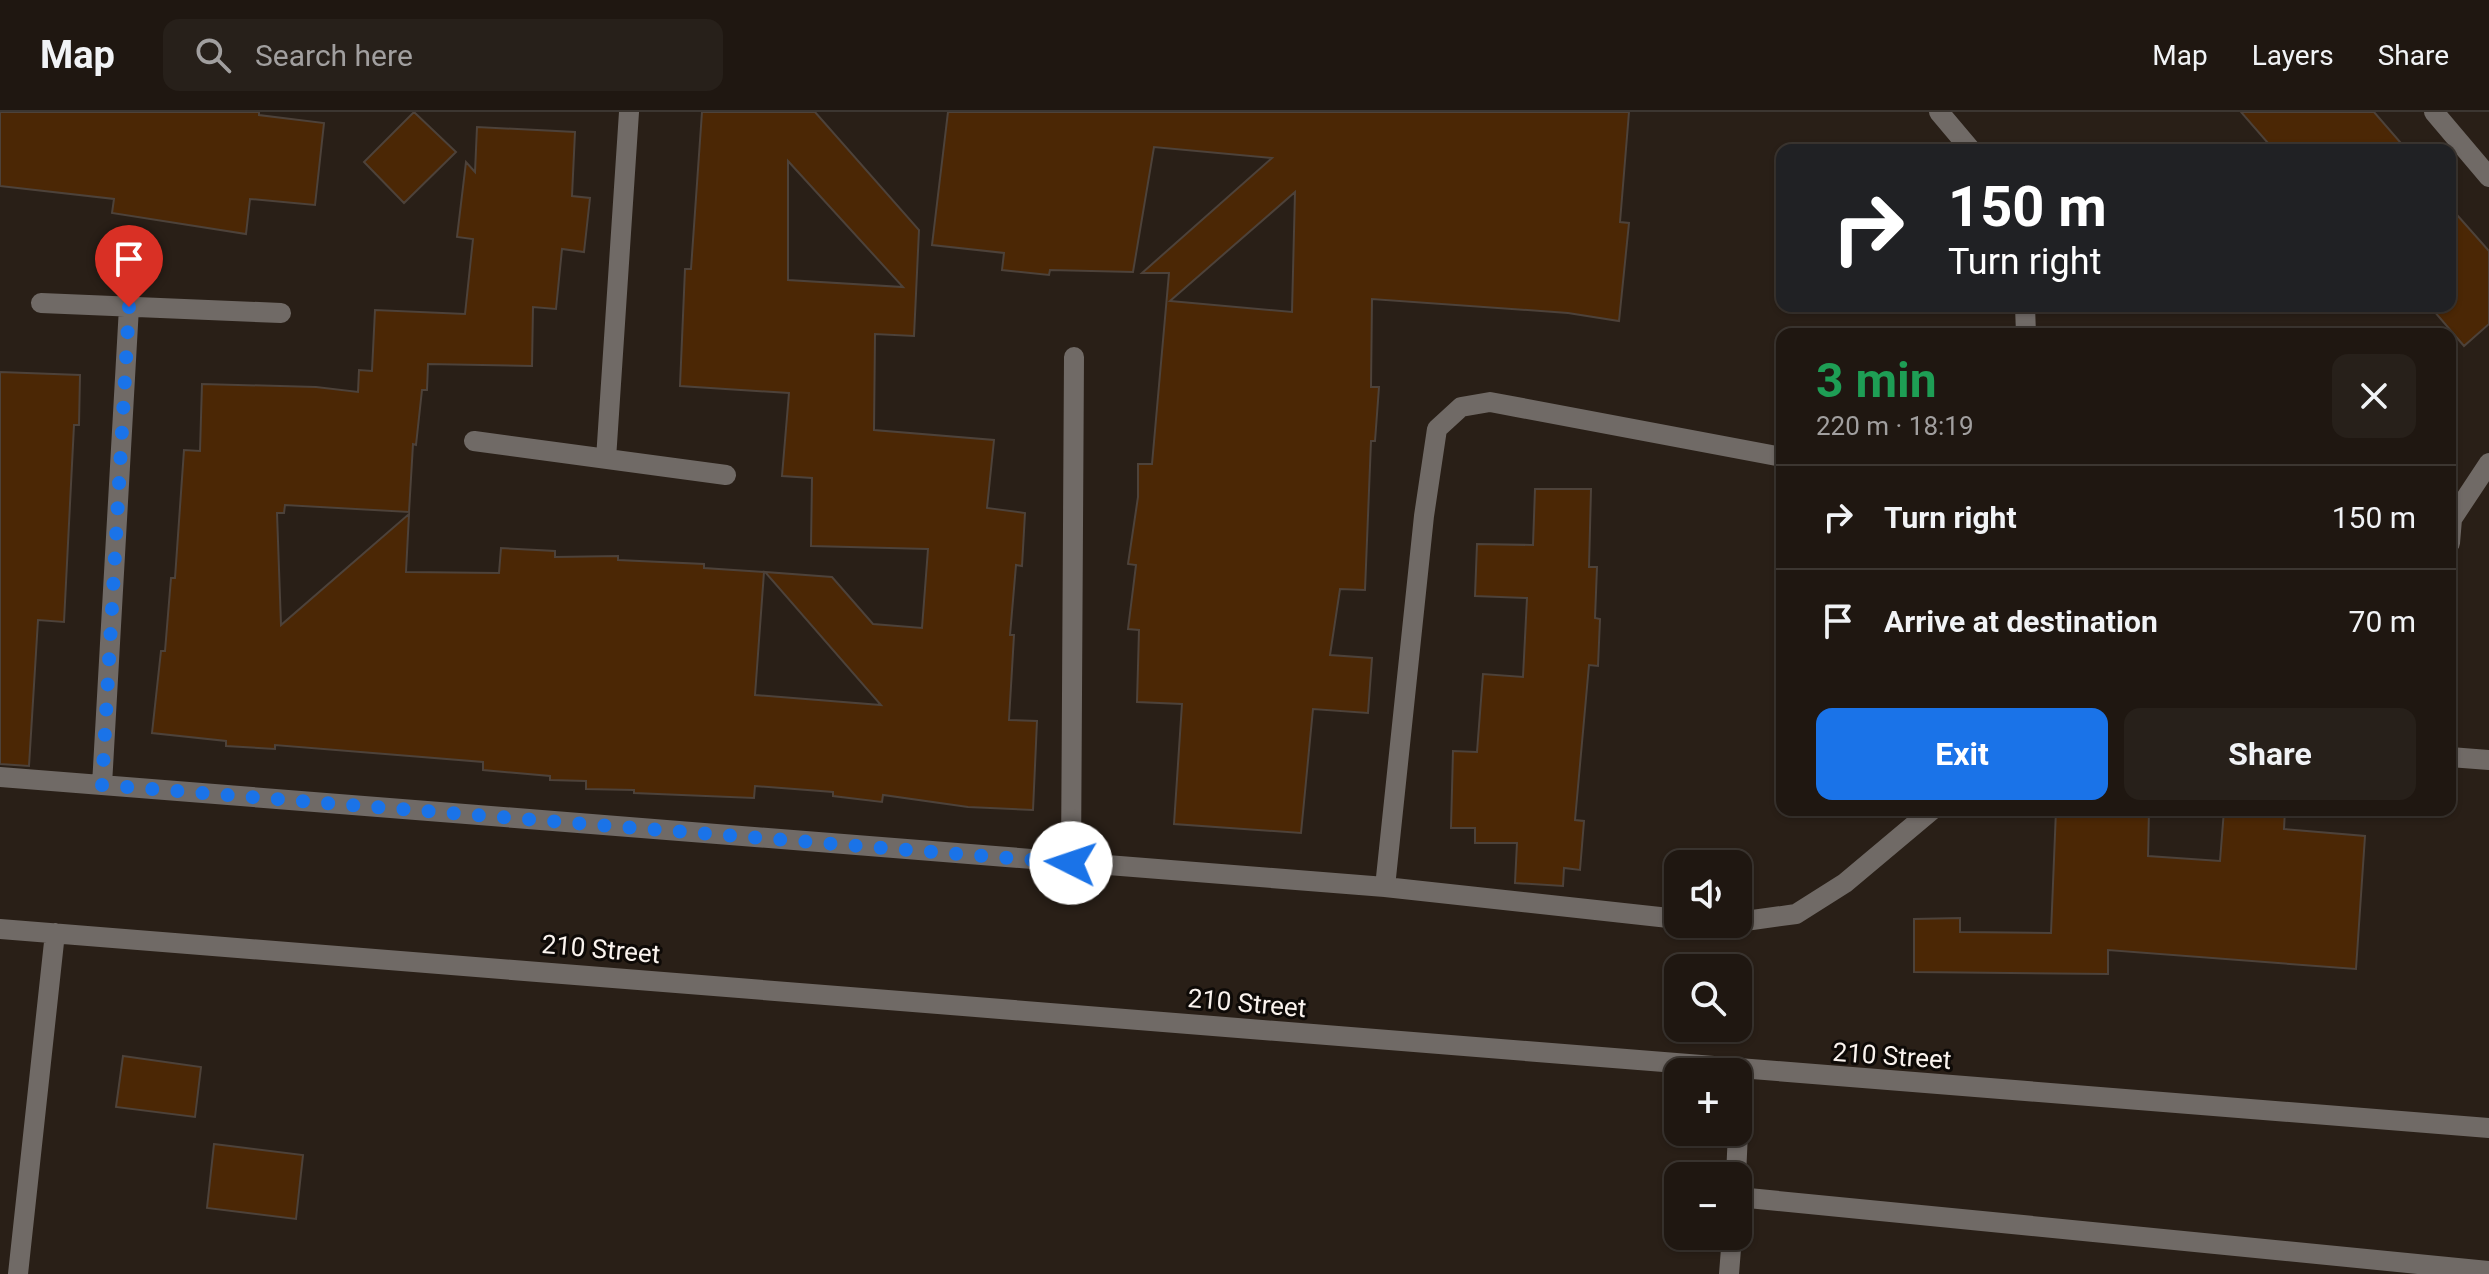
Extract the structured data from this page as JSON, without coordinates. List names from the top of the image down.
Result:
{
  "streets": {
    "street": ["210 Street"]
  },
  "page": {
    "header": "Map",
    "search": "Search here",
    "nav": ["Map", "Layers", "Share"],
    "turn": ["150 m", "Turn right"],
    "heading": ["3 min", "220 m · 18:19"],
    "list": [
      {
        "name": "Turn right",
        "value": "150 m"
      },
      {
        "name": "Arrive at destination",
        "value": "70 m"
      }
    ],
    "buttons": ["Exit", "Share"],
    "map_buttons": ["+", "−"]
  }
}
